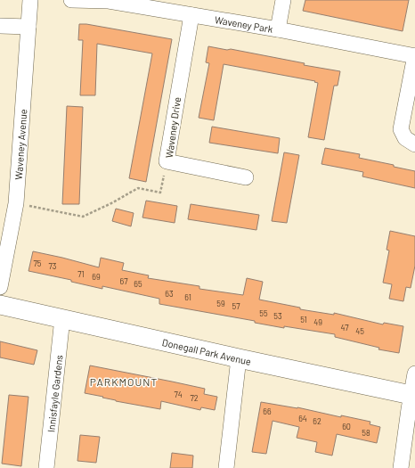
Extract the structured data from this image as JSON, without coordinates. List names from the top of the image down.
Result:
{
  "streets": {
    "street": [
      "Waveney Park",
      "Waveney Drive",
      "Waveney Avenue",
      "Donegall Park Avenue",
      "Innisfayle Gardens"
    ]
  },
  "crossings": [
    ["Waveney Park", "Waveney Drive"],
    ["Donegall Park Avenue", "Innisfayle Gardens"]
  ],
  "districts": ["PARKMOUNT"],
  "house_numbers": [
    "75",
    "73",
    "71",
    "69",
    "67",
    "65",
    "63",
    "61",
    "59",
    "57",
    "55",
    "53",
    "51",
    "49",
    "47",
    "45",
    "74",
    "72",
    "66",
    "64",
    "62",
    "60",
    "58"
  ]
}
